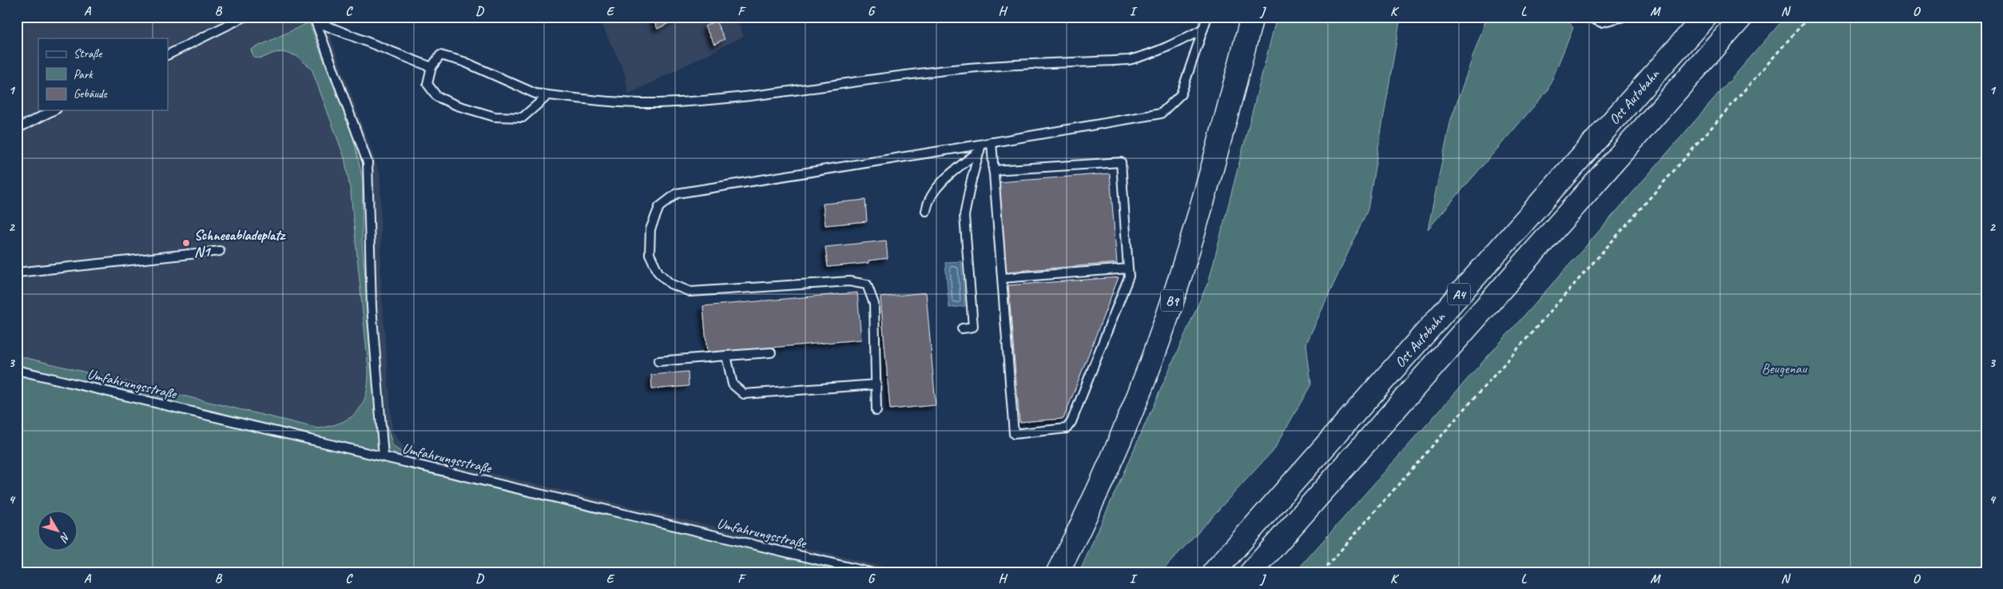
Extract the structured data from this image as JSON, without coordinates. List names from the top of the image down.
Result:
{
  "streets": {
    "main road": ["Ost Autobahn", "A4", "B9"],
    "lane": ["Umfahrungsstraße"]
  },
  "parks": ["Beugenau"],
  "places": ["Schneeabladeplatz N1"],
  "legend": ["Straße", "Park", "Gebäude"],
  "north": "bottom right",
  "grid": {
    "columns": [
      "A",
      "B",
      "C",
      "D",
      "E",
      "F",
      "G",
      "H",
      "I",
      "J",
      "K",
      "L",
      "M",
      "N",
      "O"
    ],
    "rows": [
      "1",
      "2",
      "3",
      "4"
    ]
  }
}
